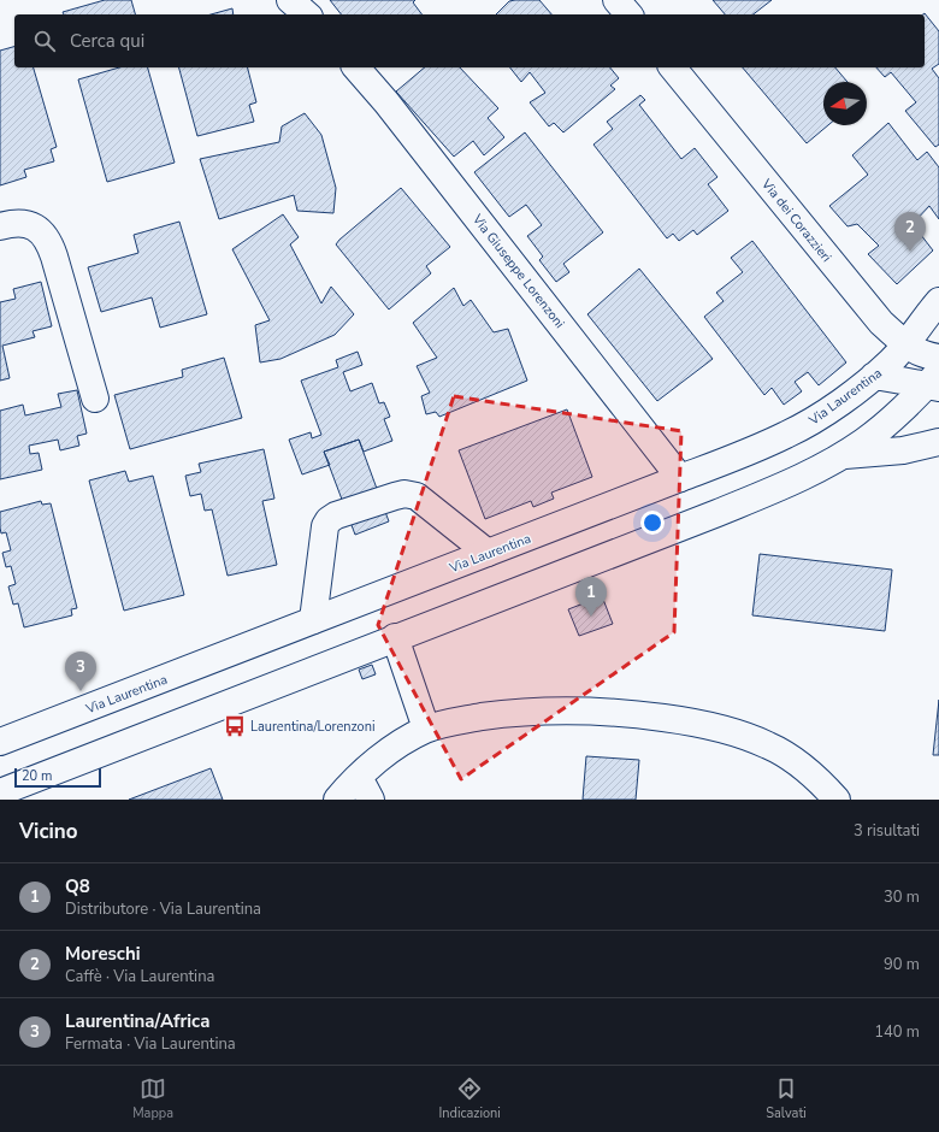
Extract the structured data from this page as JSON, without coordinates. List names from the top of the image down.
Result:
{
  "streets": {
    "main road": ["Via dei Corazzieri", "Via Giuseppe Lorenzoni", "Via Laurentina"]
  },
  "crossings": [
    ["Via dei Corazzieri", "Via Laurentina"],
    ["Via Giuseppe Lorenzoni", "Via Laurentina"]
  ],
  "places": {
    "bus stop": ["Laurentina/Lorenzoni"]
  },
  "scale_bar": "20 m",
  "north": "left",
  "page": {
    "search": "Cerca qui",
    "pins": ["2", "1", "3"],
    "scale": "20 m",
    "heading": ["Vicino", "3 risultati"],
    "list": [
      {
        "mark": "1",
        "name": "Q8",
        "note": "Distributore · Via Laurentina",
        "value": "30 m"
      },
      {
        "mark": "2",
        "name": "Moreschi",
        "note": "Caffè · Via Laurentina",
        "value": "90 m"
      },
      {
        "mark": "3",
        "name": "Laurentina/Africa",
        "note": "Fermata · Via Laurentina",
        "value": "140 m"
      }
    ],
    "nav": ["Mappa", "Indicazioni", "Salvati"]
  }
}
